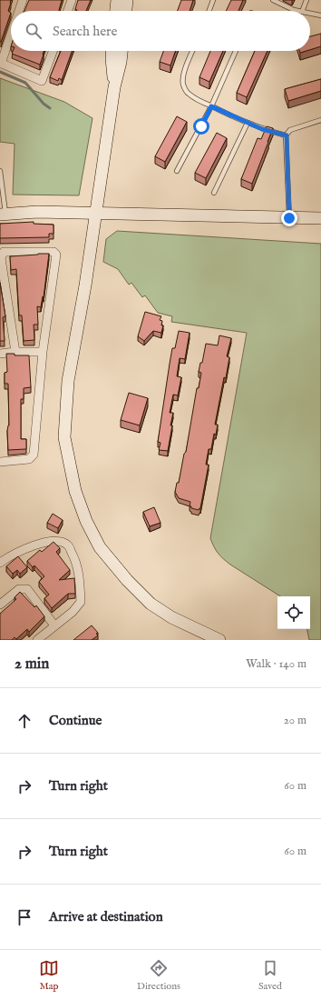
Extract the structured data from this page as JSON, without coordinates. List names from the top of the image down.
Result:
{
  "page": {
    "search": "Search here",
    "heading": ["2 min", "Walk · 140 m"],
    "list": [
      ["Continue", "20 m"],
      ["Turn right", "60 m"],
      ["Turn right", "60 m"],
      "Arrive at destination"
    ],
    "nav": ["Map", "Directions", "Saved"]
  }
}
